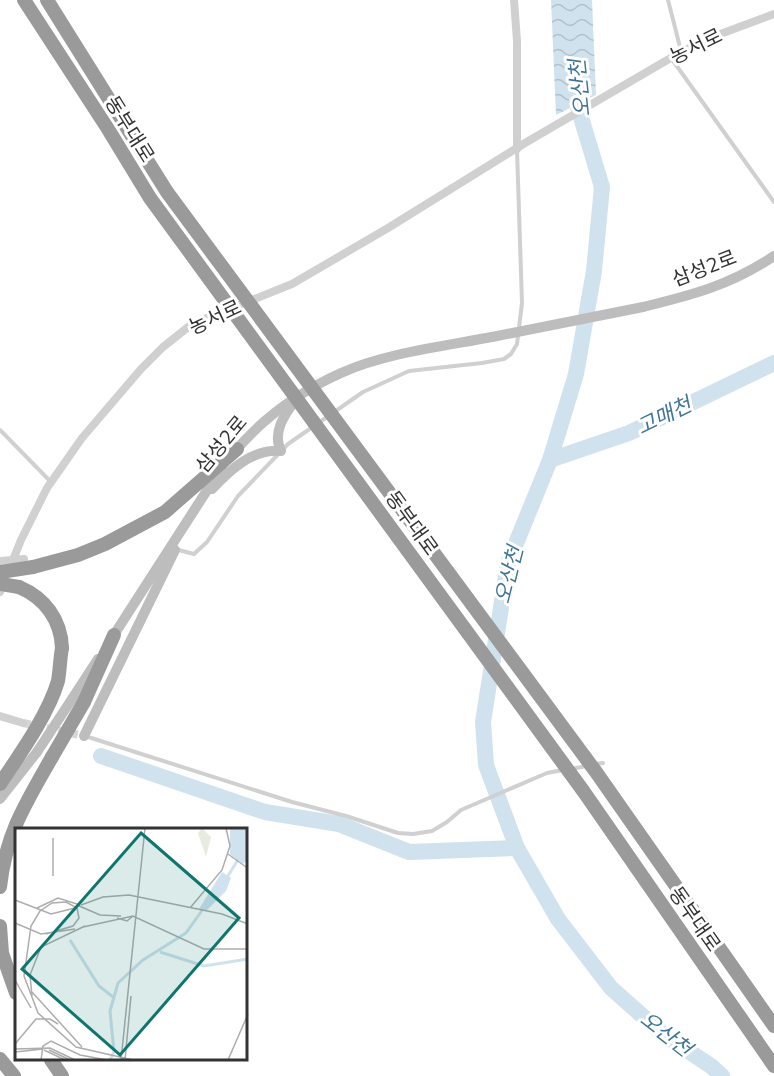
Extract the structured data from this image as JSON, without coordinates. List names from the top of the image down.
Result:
{
  "streets": {
    "highway": ["동부대로"],
    "main road": ["삼성2로"],
    "street": ["농서로"]
  },
  "water": ["오산천", "고매천"]
}
